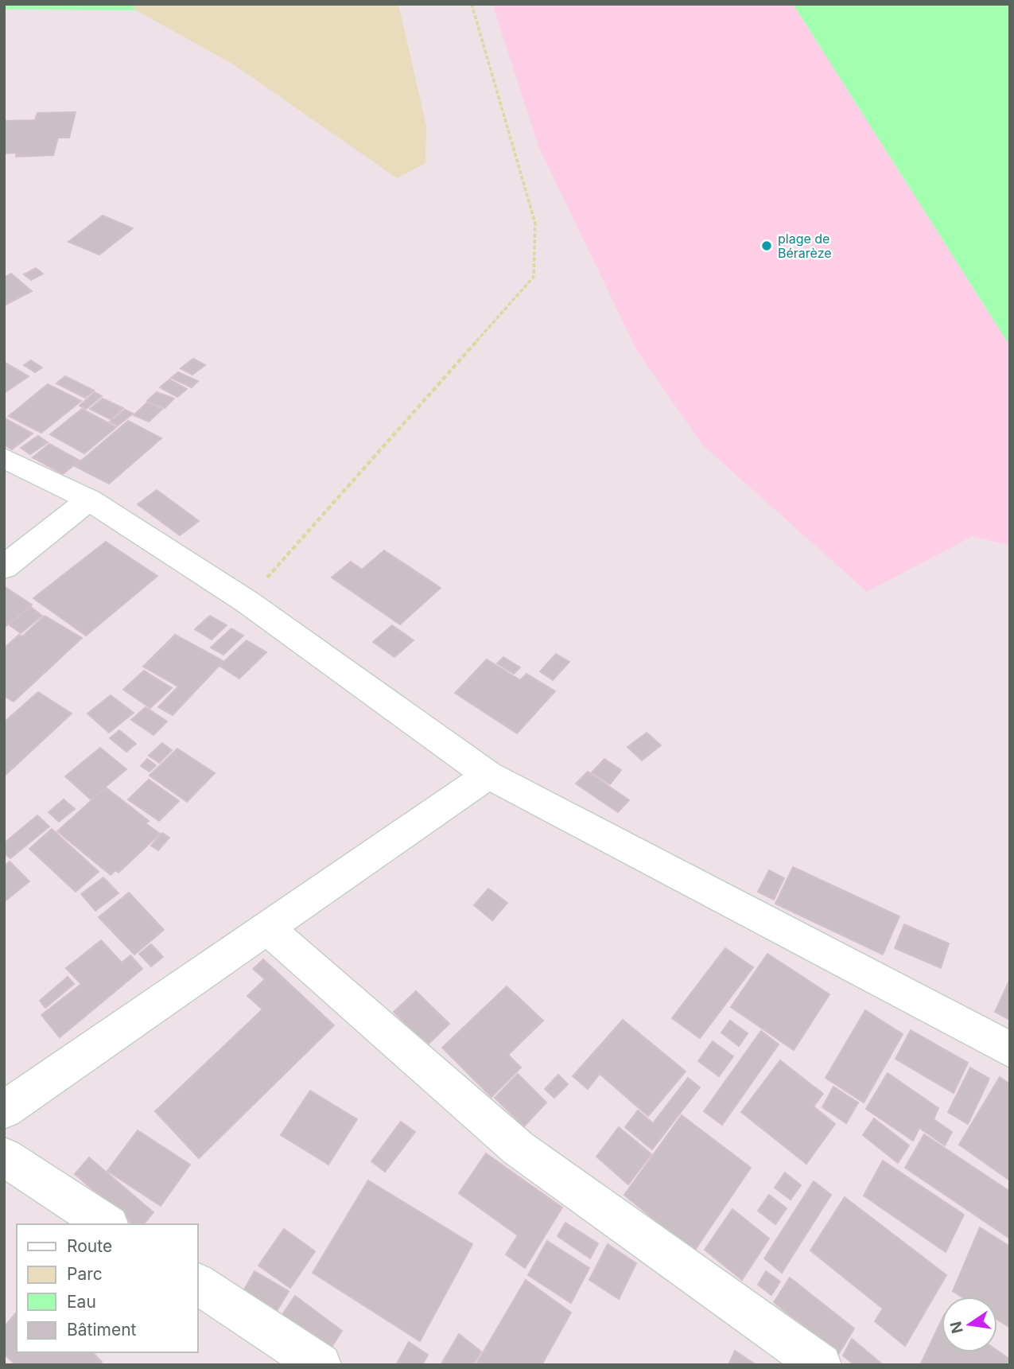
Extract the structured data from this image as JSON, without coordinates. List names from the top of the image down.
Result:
{
  "places": ["plage de Bérarèze"],
  "legend": [
    "Route",
    "Parc",
    "Eau",
    "Bâtiment"
  ],
  "north": "left"
}
